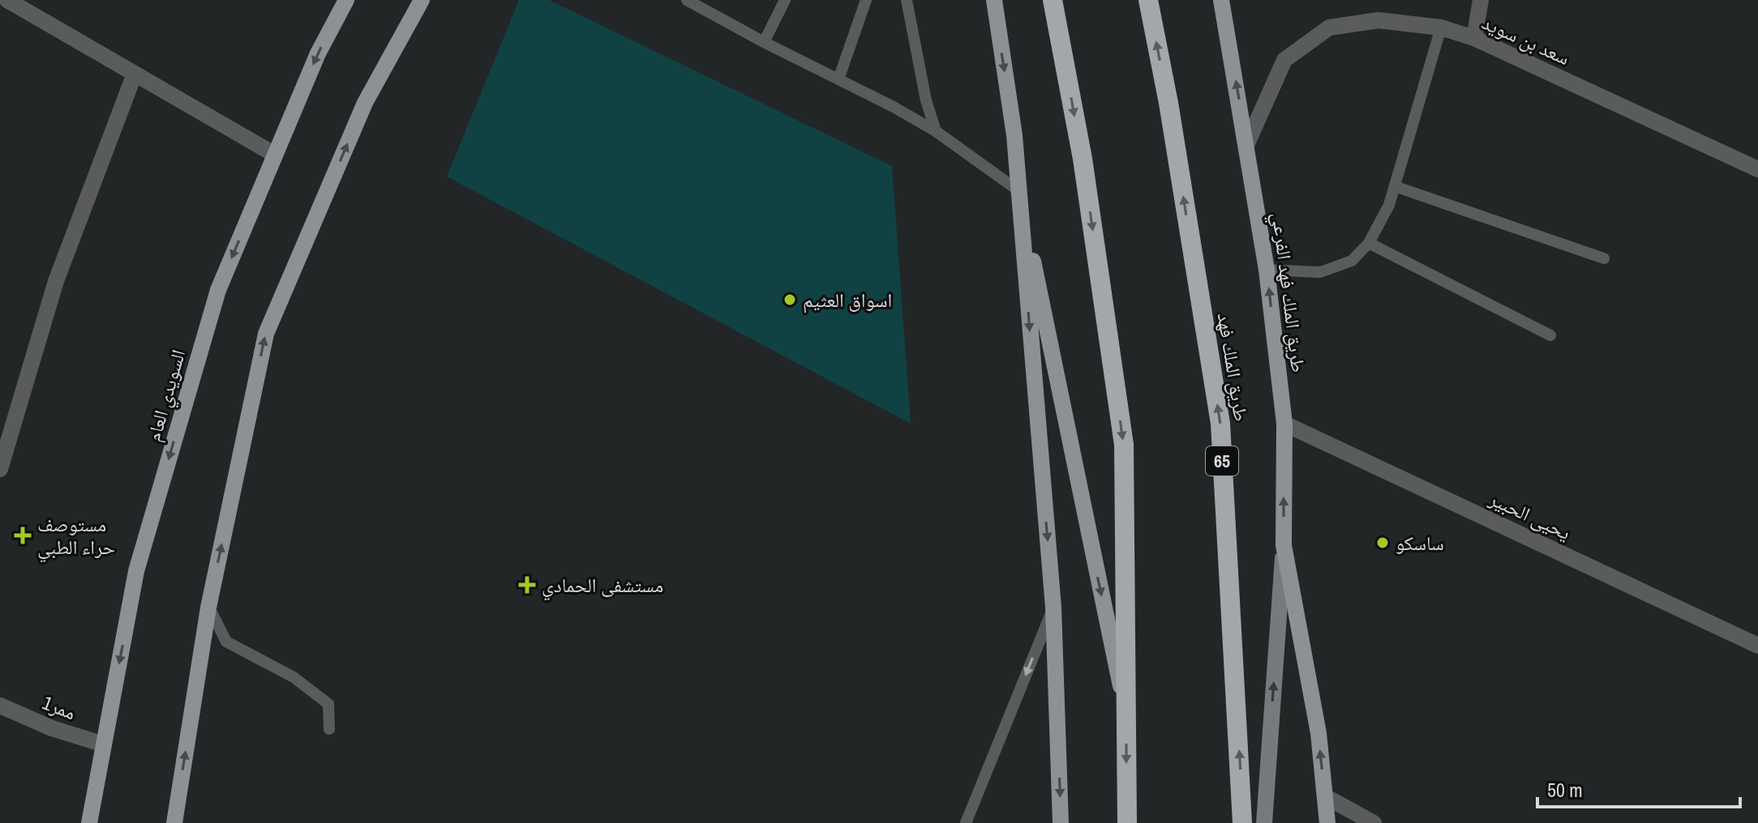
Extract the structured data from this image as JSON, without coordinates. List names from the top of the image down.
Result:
{
  "streets": {
    "highway": ["طريق الملك فهد", "65"],
    "main road": ["طريق الملك فهد الفرعي", "السويدي العام"],
    "street": ["سعد بن سويد", "يحيى الحبير", "ممر1"]
  },
  "crossings": [
    ["سعد بن سويد", "طريق الملك فهد الفرعي"],
    ["طريق الملك فهد الفرعي", "يحيى الحبير"],
    ["السويدي العام", "ممر1"]
  ],
  "one_way": ["طريق الملك فهد الفرعي"],
  "places": {
    "other": ["اسواق العثيم", "ساسكو"],
    "health": ["مستوصف حراء الطبي", "مستشفى الحمادي"]
  },
  "scale_bar": "50 m"
}
